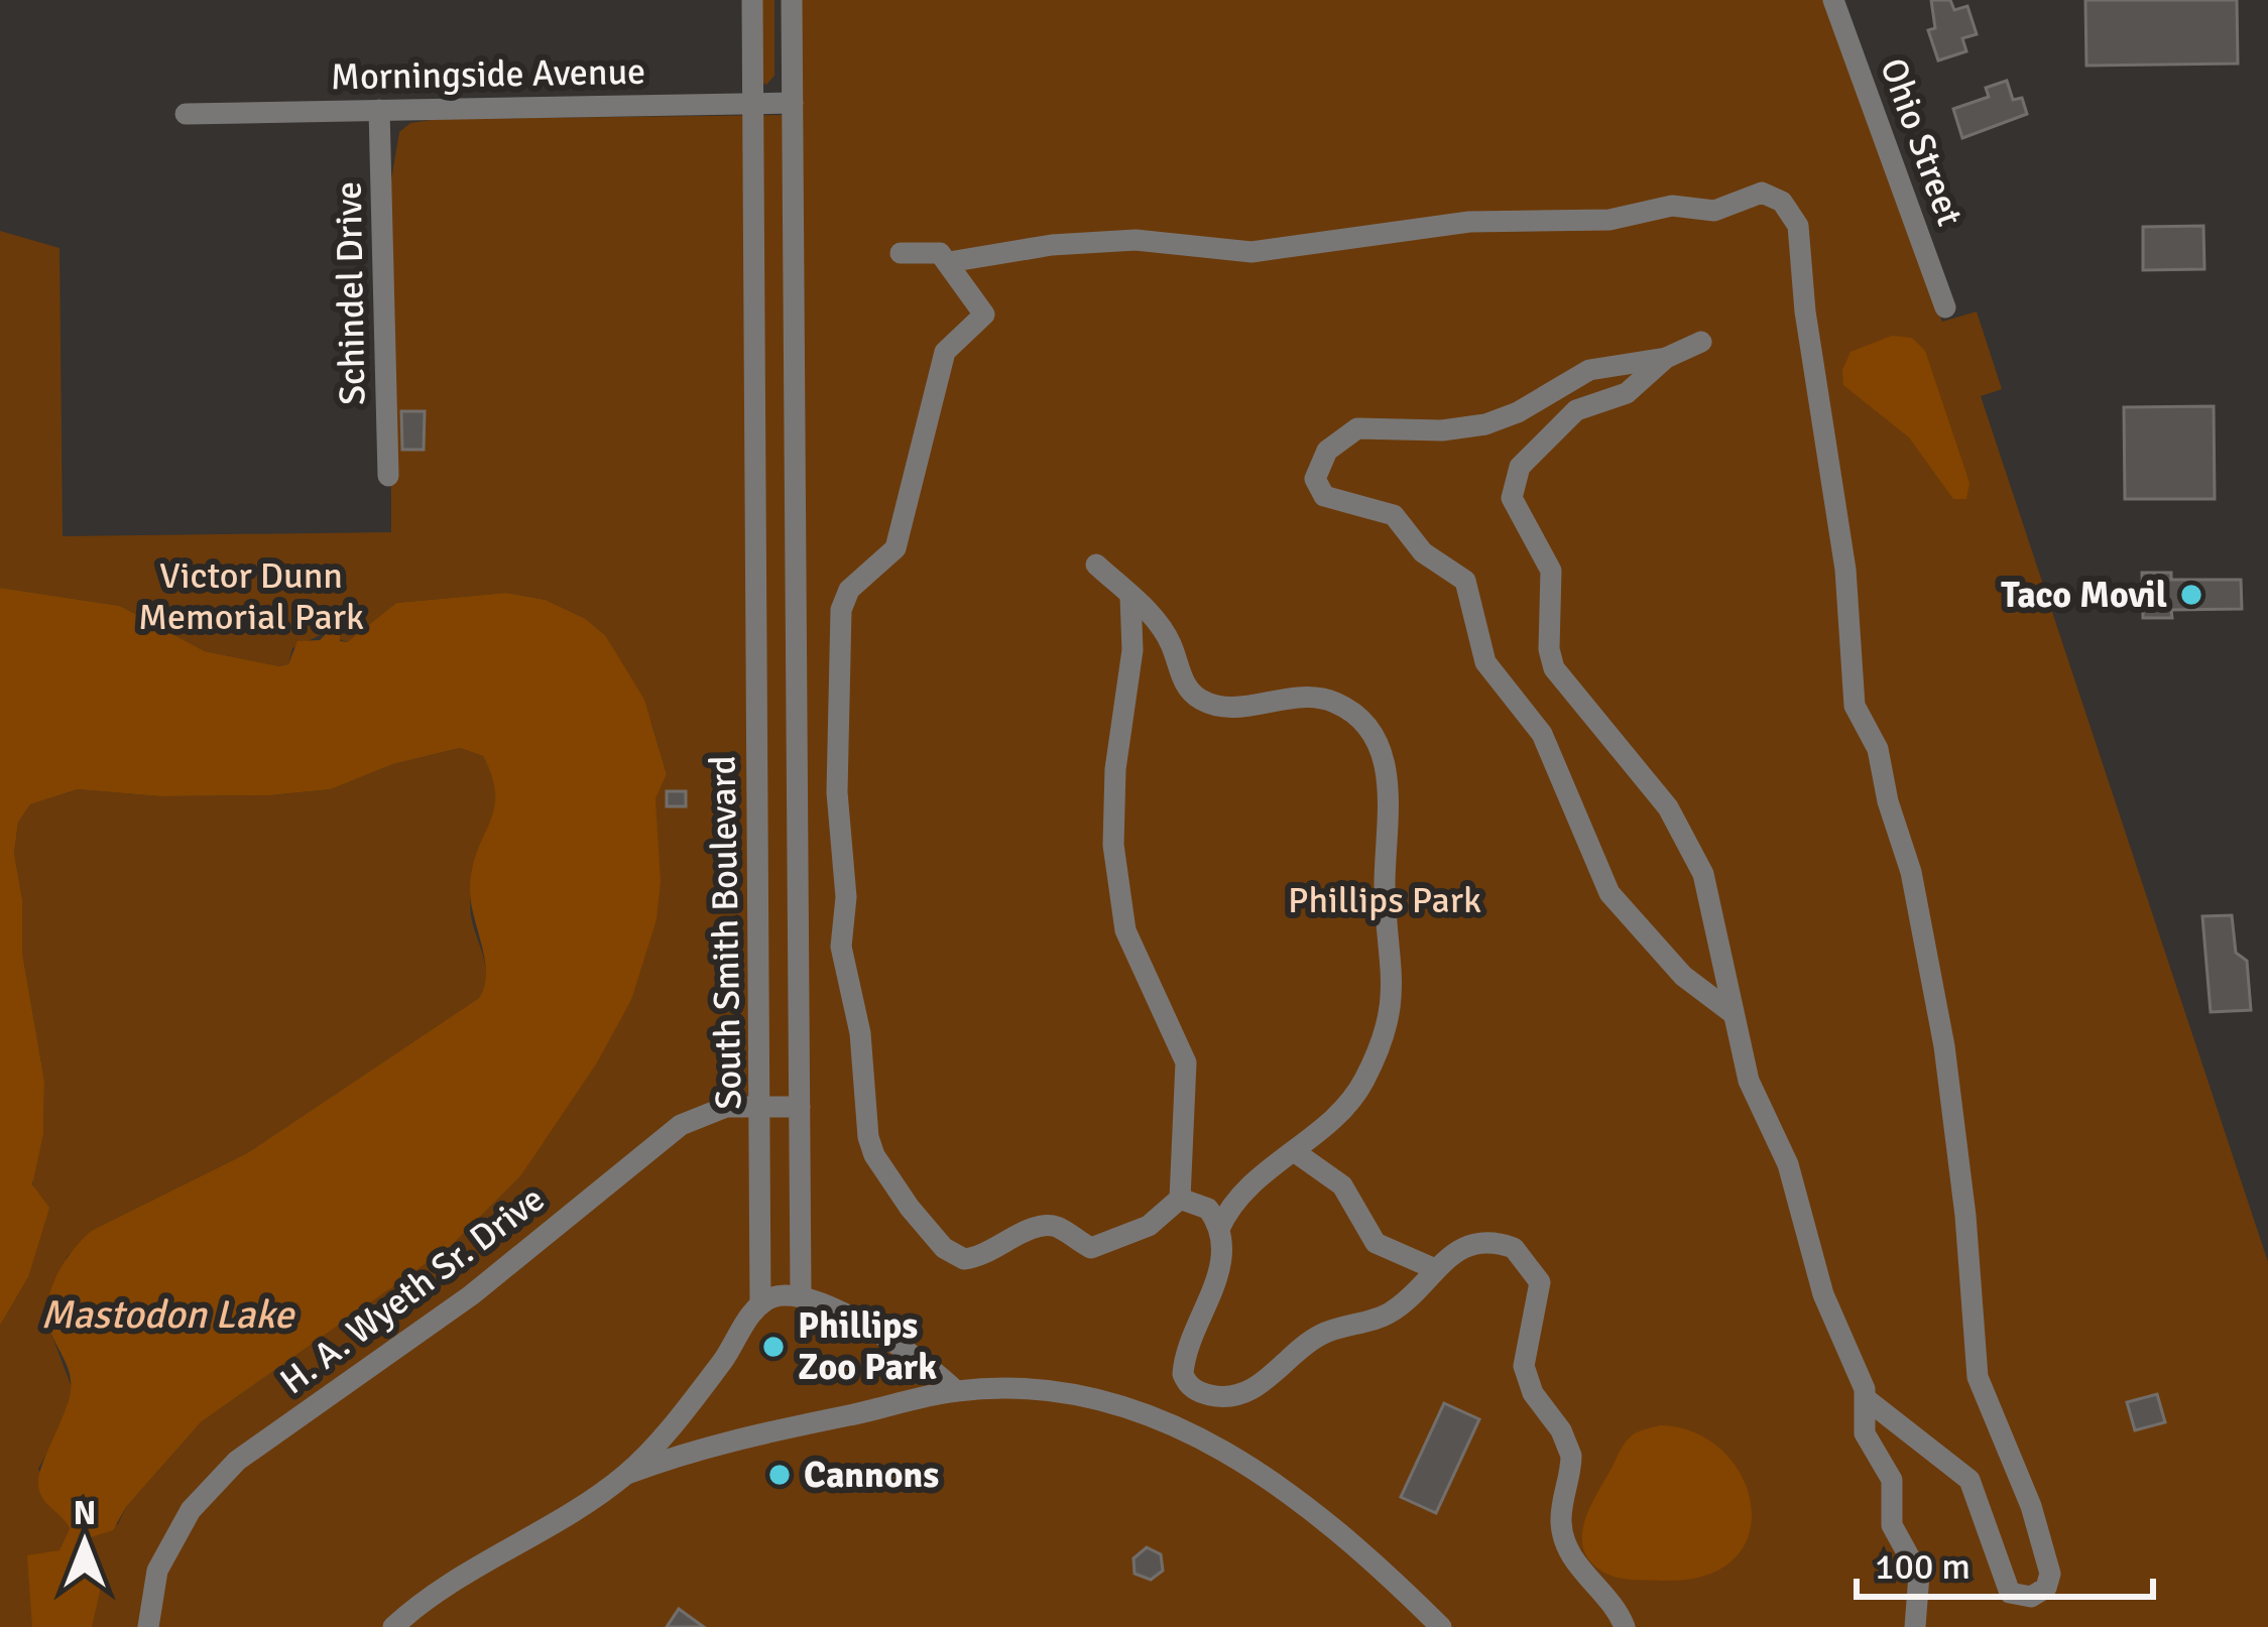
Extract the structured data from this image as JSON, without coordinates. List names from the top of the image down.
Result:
{
  "streets": {
    "street": [
      "Morningside Avenue",
      "Ohio Street",
      "Schindel Drive",
      "South Smith Boulevard",
      "H. A. Wyeth Sr. Drive"
    ]
  },
  "crossings": [
    ["Morningside Avenue", "Schindel Drive"],
    ["Morningside Avenue", "South Smith Boulevard"],
    ["South Smith Boulevard", "H. A. Wyeth Sr. Drive"]
  ],
  "water": ["Mastodon Lake"],
  "parks": ["Victor Dunn Memorial Park", "Phillips Park"],
  "places": ["Taco Movil", "Phillips Zoo Park", "Cannons"],
  "scale_bar": "100 m",
  "north": "top"
}
